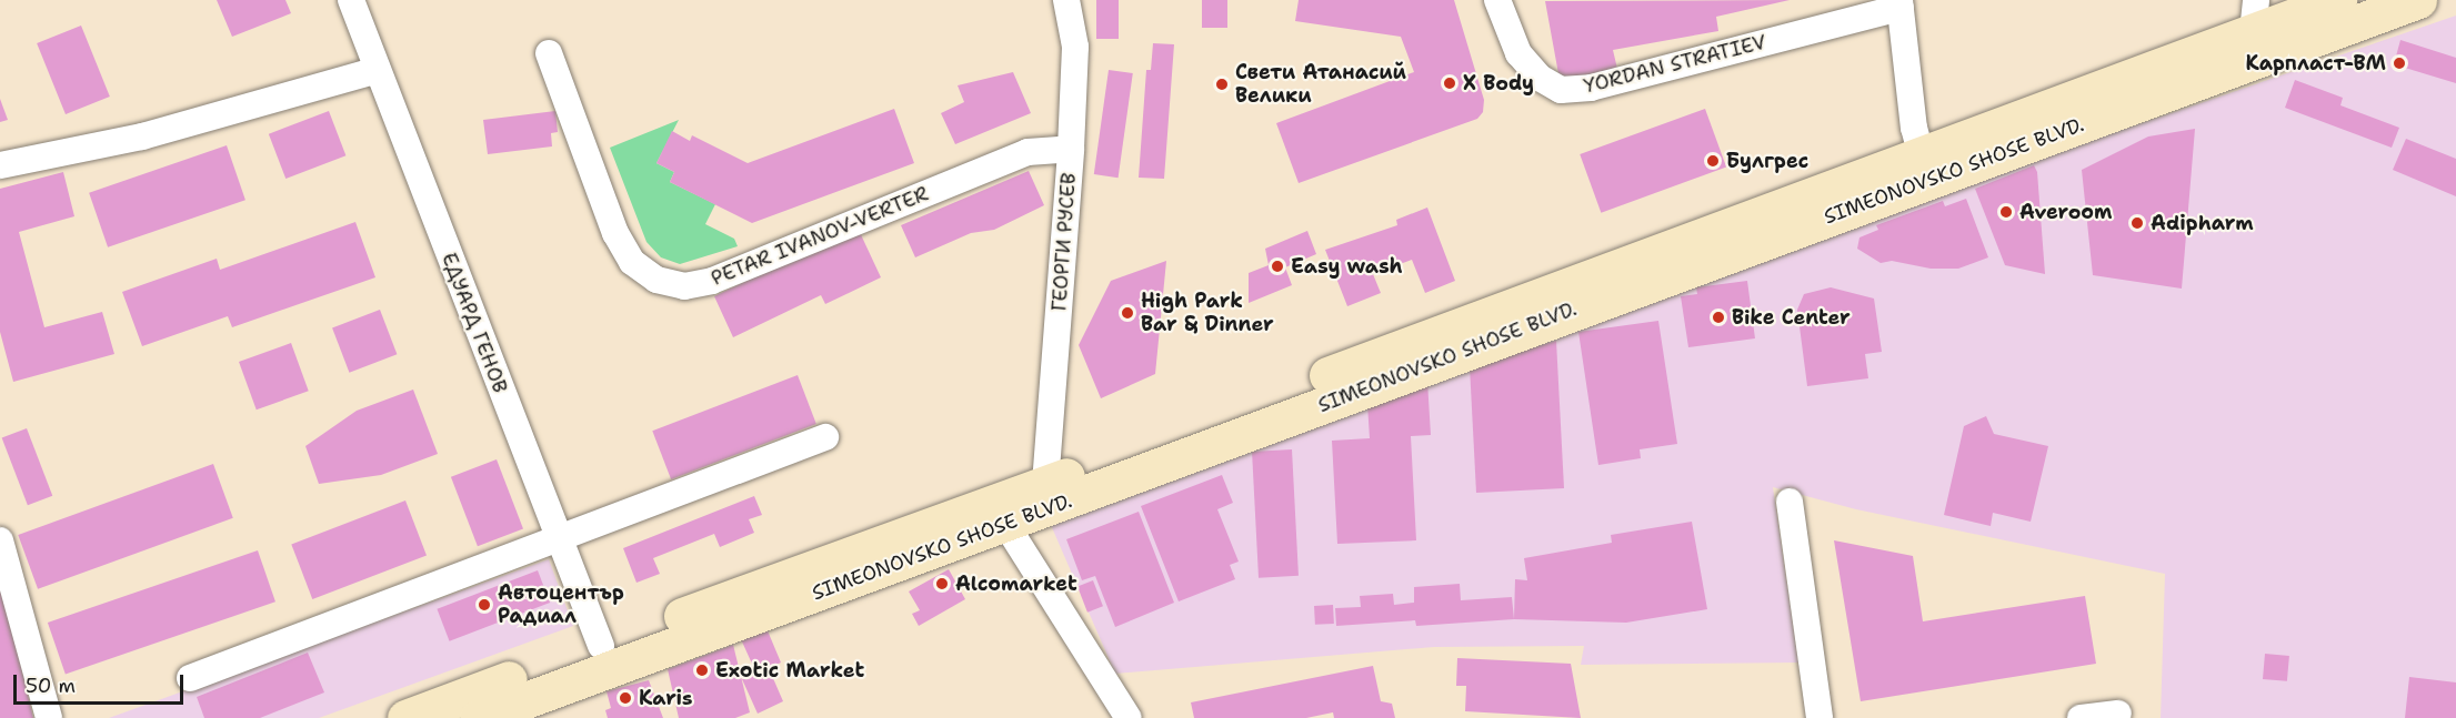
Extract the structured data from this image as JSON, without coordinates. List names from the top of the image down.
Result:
{
  "streets": {
    "main road": ["SIMEONOVSKO SHOSE BLVD."],
    "street": [
      "YORDAN STRATIEV",
      "PETAR IVANOV-VERTER",
      "ГЕОРГИ РУСЕВ",
      "ЕДУАРД ГЕНОВ"
    ]
  },
  "crossings": [
    ["SIMEONOVSKO SHOSE BLVD.", "ГЕОРГИ РУСЕВ"],
    ["SIMEONOVSKO SHOSE BLVD.", "ЕДУАРД ГЕНОВ"],
    ["PETAR IVANOV-VERTER", "ГЕОРГИ РУСЕВ"]
  ],
  "places": [
    "Карпласт-ВМ",
    "X Body",
    "Свети Атанасий Велики",
    "Булгрес",
    "Averoom",
    "Adipharm",
    "Easy wash",
    "High Park Bar & Dinner",
    "Bike Center",
    "Alcomarket",
    "Автоцентър Радиал",
    "Exotic Market",
    "Karis"
  ],
  "scale_bar": "50 m"
}
